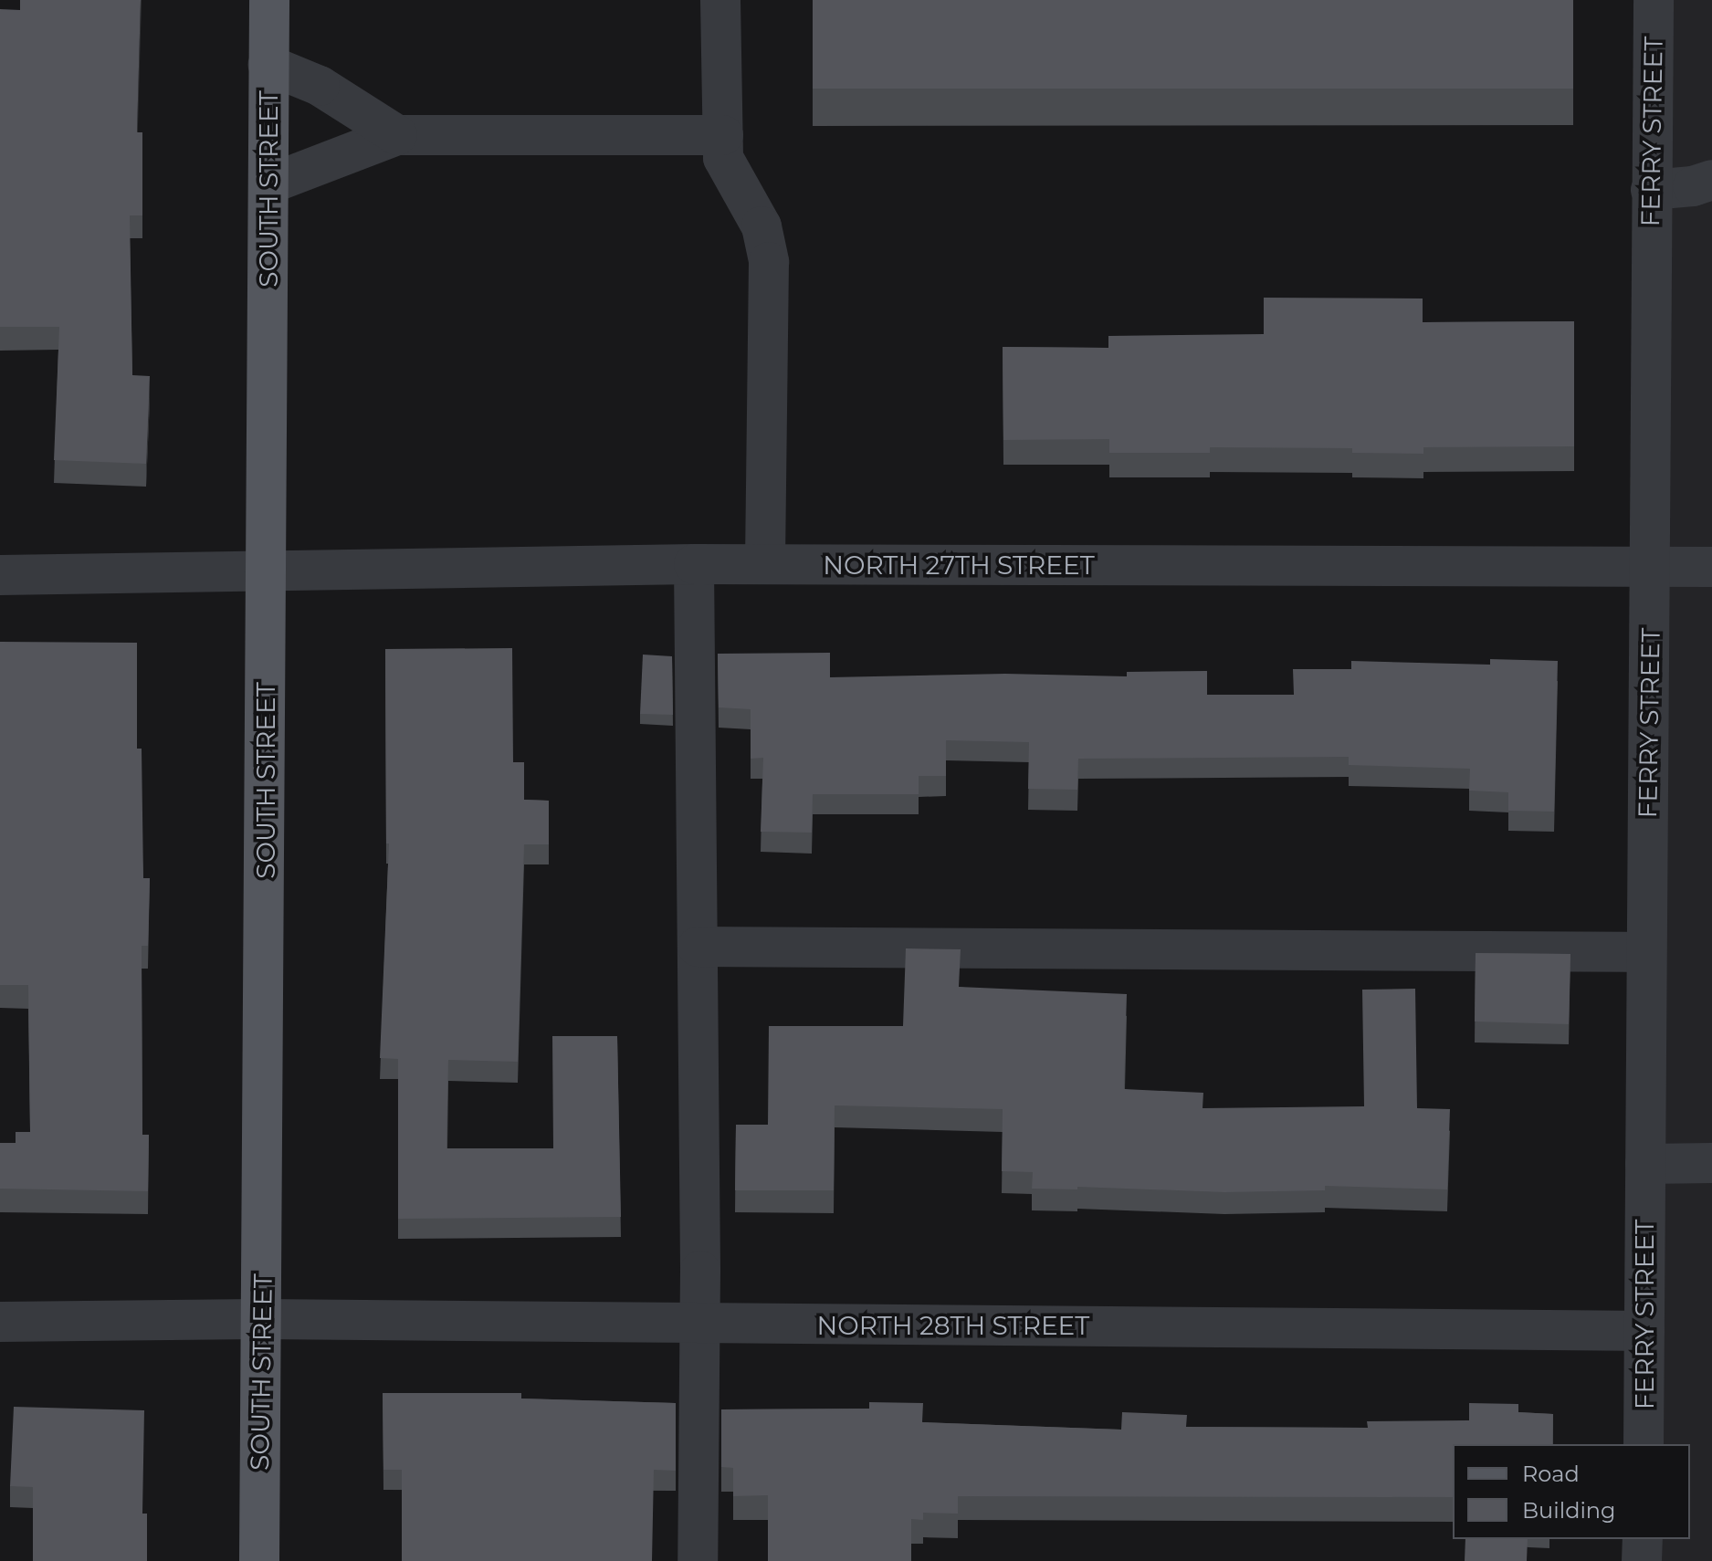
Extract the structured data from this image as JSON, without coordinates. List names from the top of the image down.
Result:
{
  "streets": {
    "main road": ["SOUTH STREET"],
    "street": ["FERRY STREET", "NORTH 27TH STREET", "NORTH 28TH STREET"]
  },
  "crossings": [
    ["FERRY STREET", "NORTH 27TH STREET"],
    ["FERRY STREET", "NORTH 28TH STREET"],
    ["SOUTH STREET", "NORTH 27TH STREET"],
    ["SOUTH STREET", "NORTH 28TH STREET"]
  ],
  "legend": ["Road", "Building"]
}
